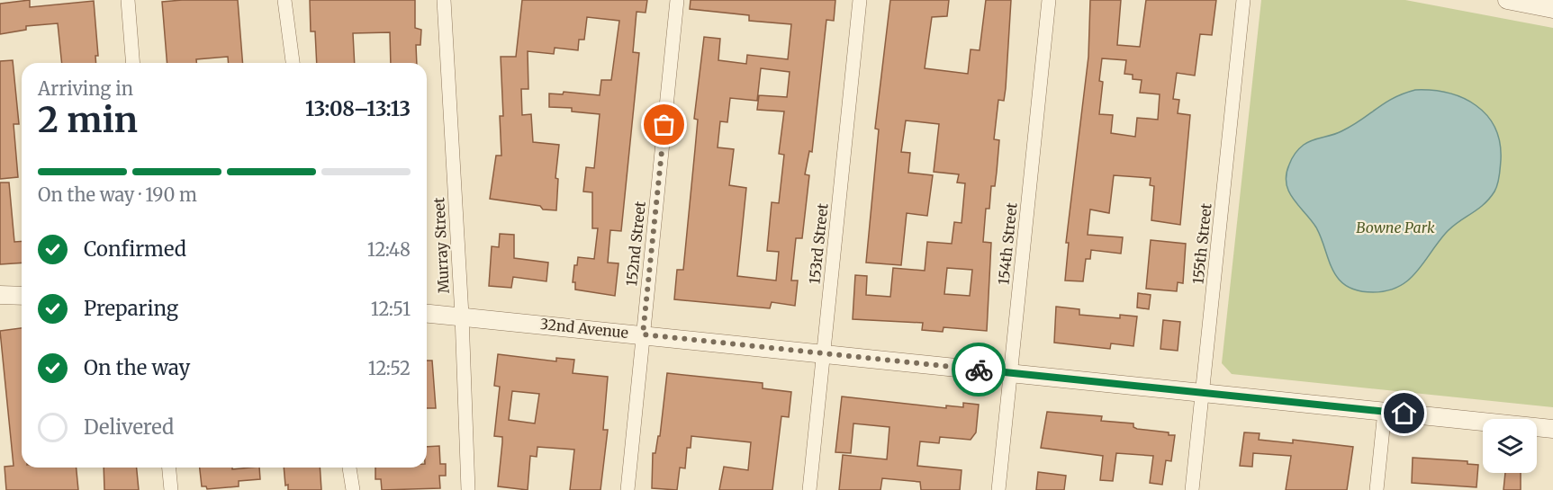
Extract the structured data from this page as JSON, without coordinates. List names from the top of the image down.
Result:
{
  "streets": {
    "street": [
      "152nd Street",
      "153rd Street",
      "154th Street",
      "155th Street",
      "Murray Street",
      "32nd Avenue"
    ]
  },
  "crossings": [
    ["152nd Street", "32nd Avenue"],
    ["153rd Street", "32nd Avenue"],
    ["154th Street", "32nd Avenue"],
    ["155th Street", "32nd Avenue"],
    ["Murray Street", "32nd Avenue"]
  ],
  "parks": ["Bowne Park"],
  "page": {
    "heading": ["2 min", "Arriving in", "13:08–13:13"],
    "bar": "On the way · 190 m",
    "list": [
      ["Confirmed", "12:48"],
      ["Preparing", "12:51"],
      ["On the way", "12:52"],
      "Delivered"
    ]
  }
}
